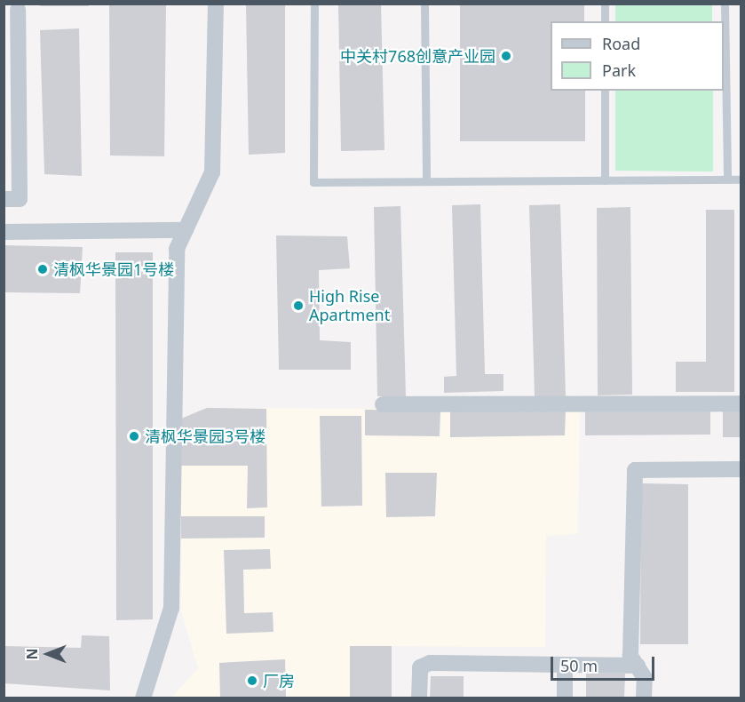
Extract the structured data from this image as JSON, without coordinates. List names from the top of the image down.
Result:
{
  "places": [
    "中关村768创意产业园",
    "清枫华景园1号楼",
    "High Rise Apartment",
    "清枫华景园3号楼",
    "厂房"
  ],
  "legend": ["Road", "Park"],
  "scale_bar": "50 m",
  "north": "left"
}
